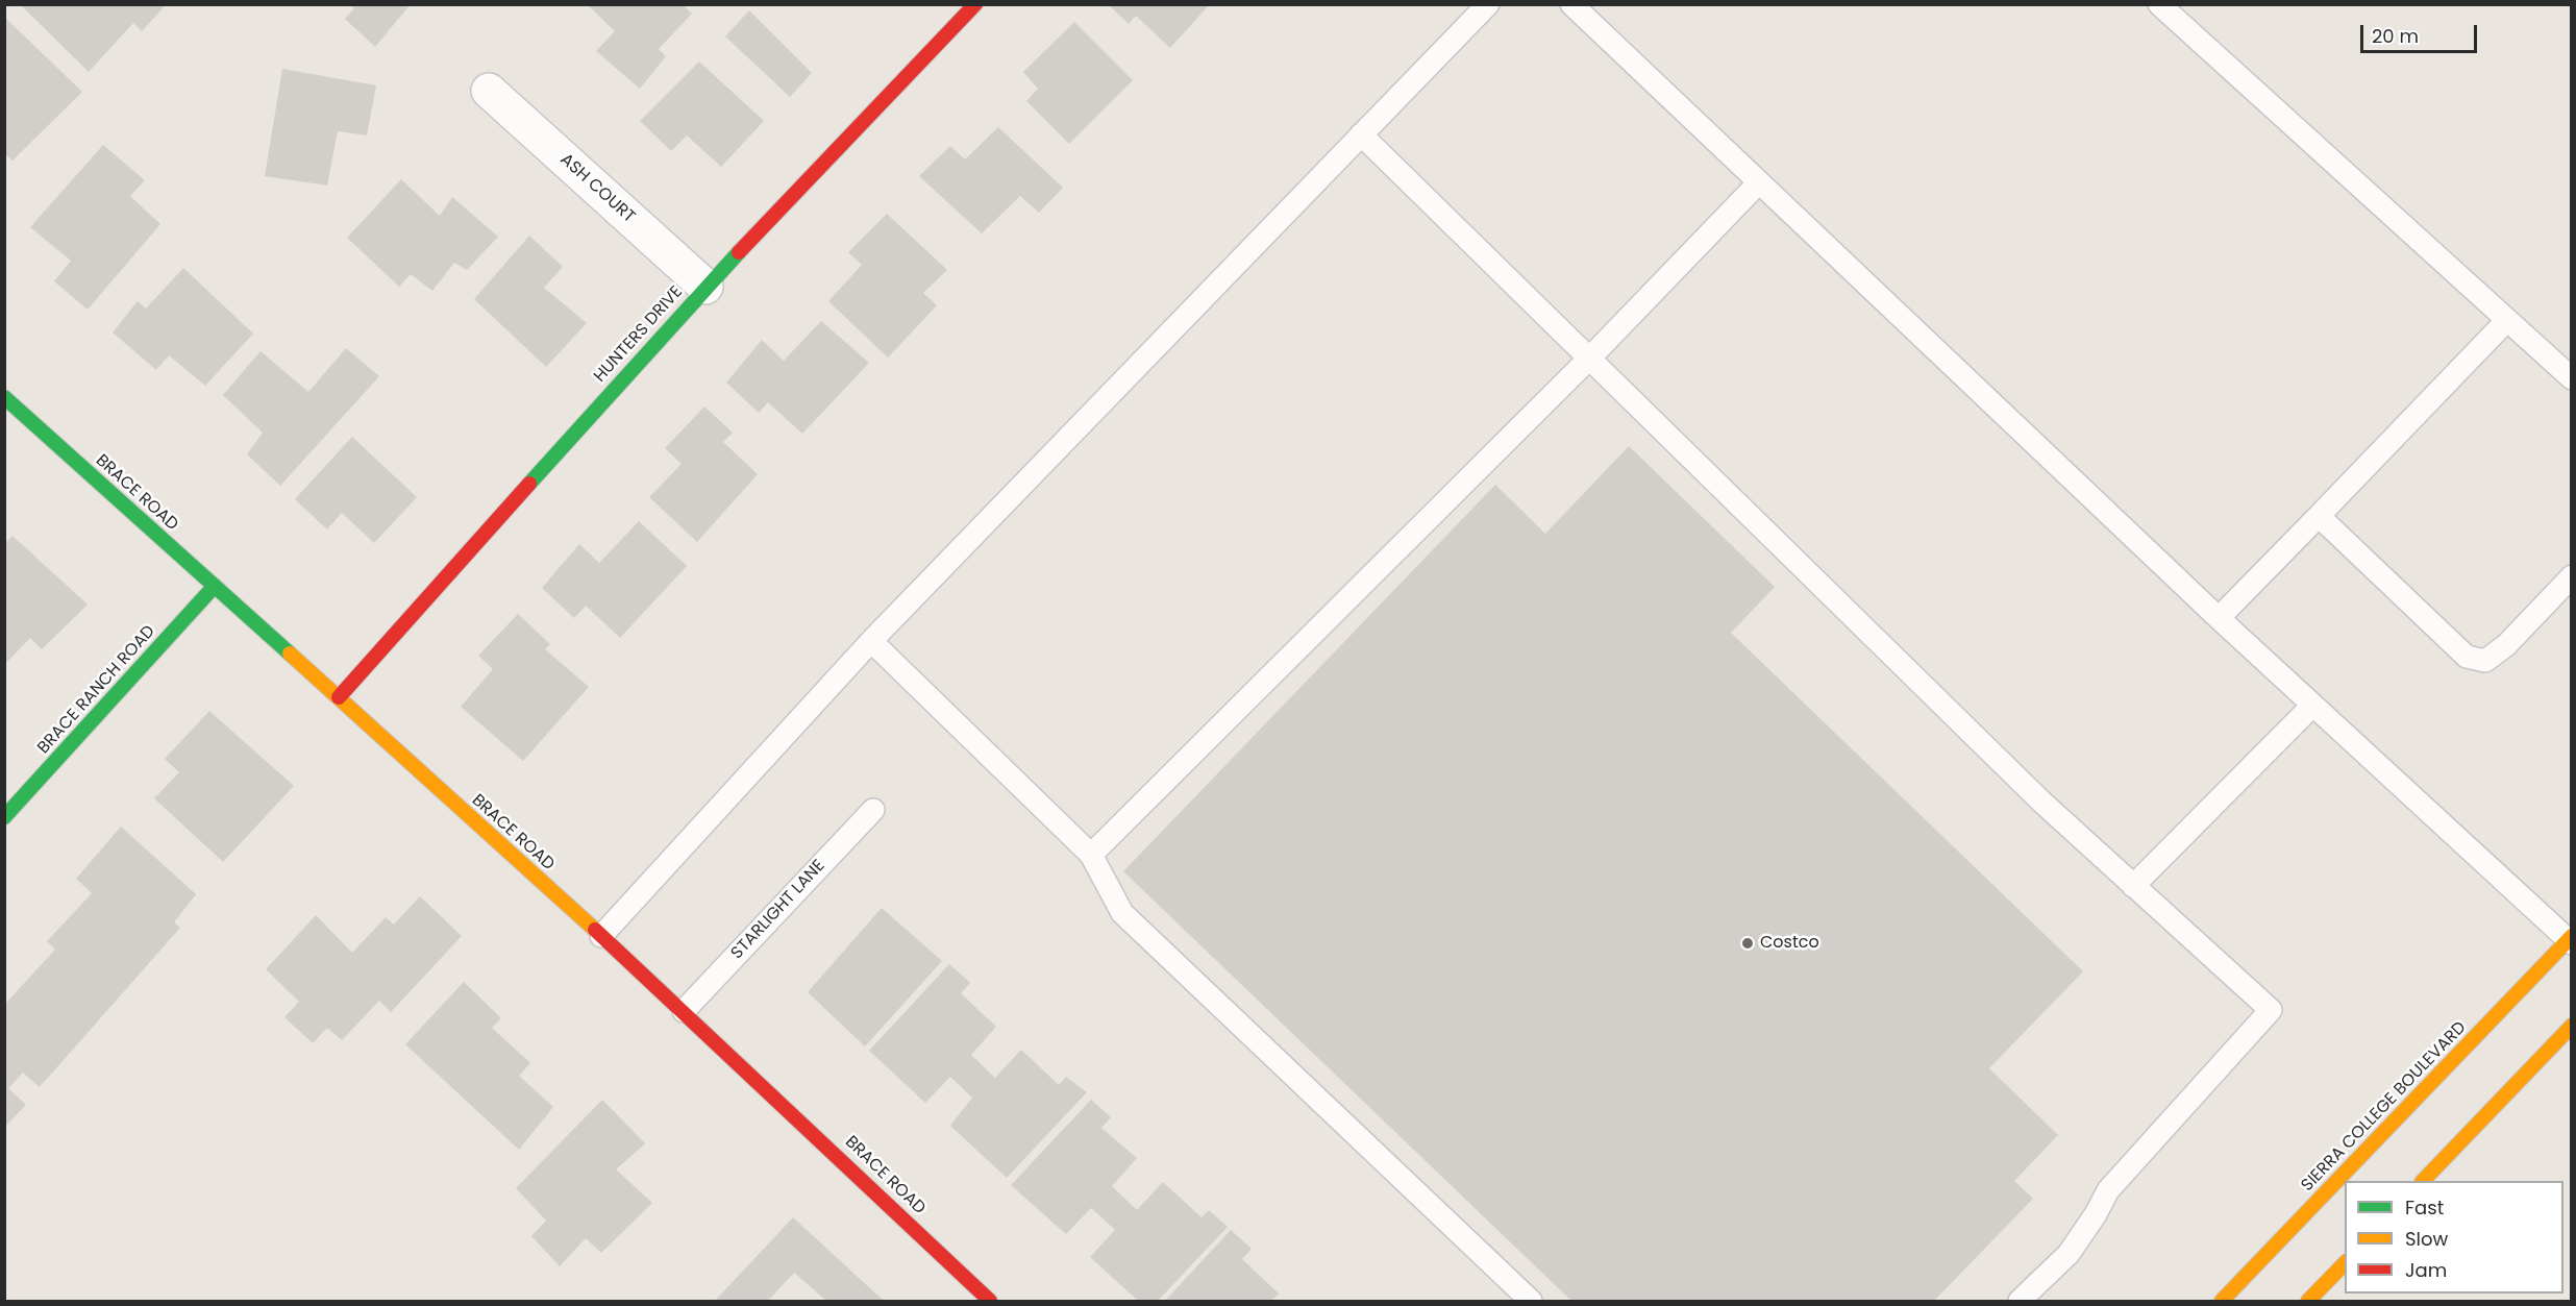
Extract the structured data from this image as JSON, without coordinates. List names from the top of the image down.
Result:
{
  "streets": {
    "street": [
      "ASH COURT",
      "HUNTERS DRIVE",
      "BRACE ROAD",
      "BRACE RANCH ROAD",
      "SIERRA COLLEGE BOULEVARD"
    ],
    "lane": ["STARLIGHT LANE"]
  },
  "crossings": [
    ["ASH COURT", "HUNTERS DRIVE"],
    ["HUNTERS DRIVE", "BRACE ROAD"],
    ["BRACE ROAD", "BRACE RANCH ROAD"],
    ["BRACE ROAD", "STARLIGHT LANE"]
  ],
  "places": ["Costco"],
  "legend": ["Fast", "Slow", "Jam"],
  "scale_bar": "20 m"
}
